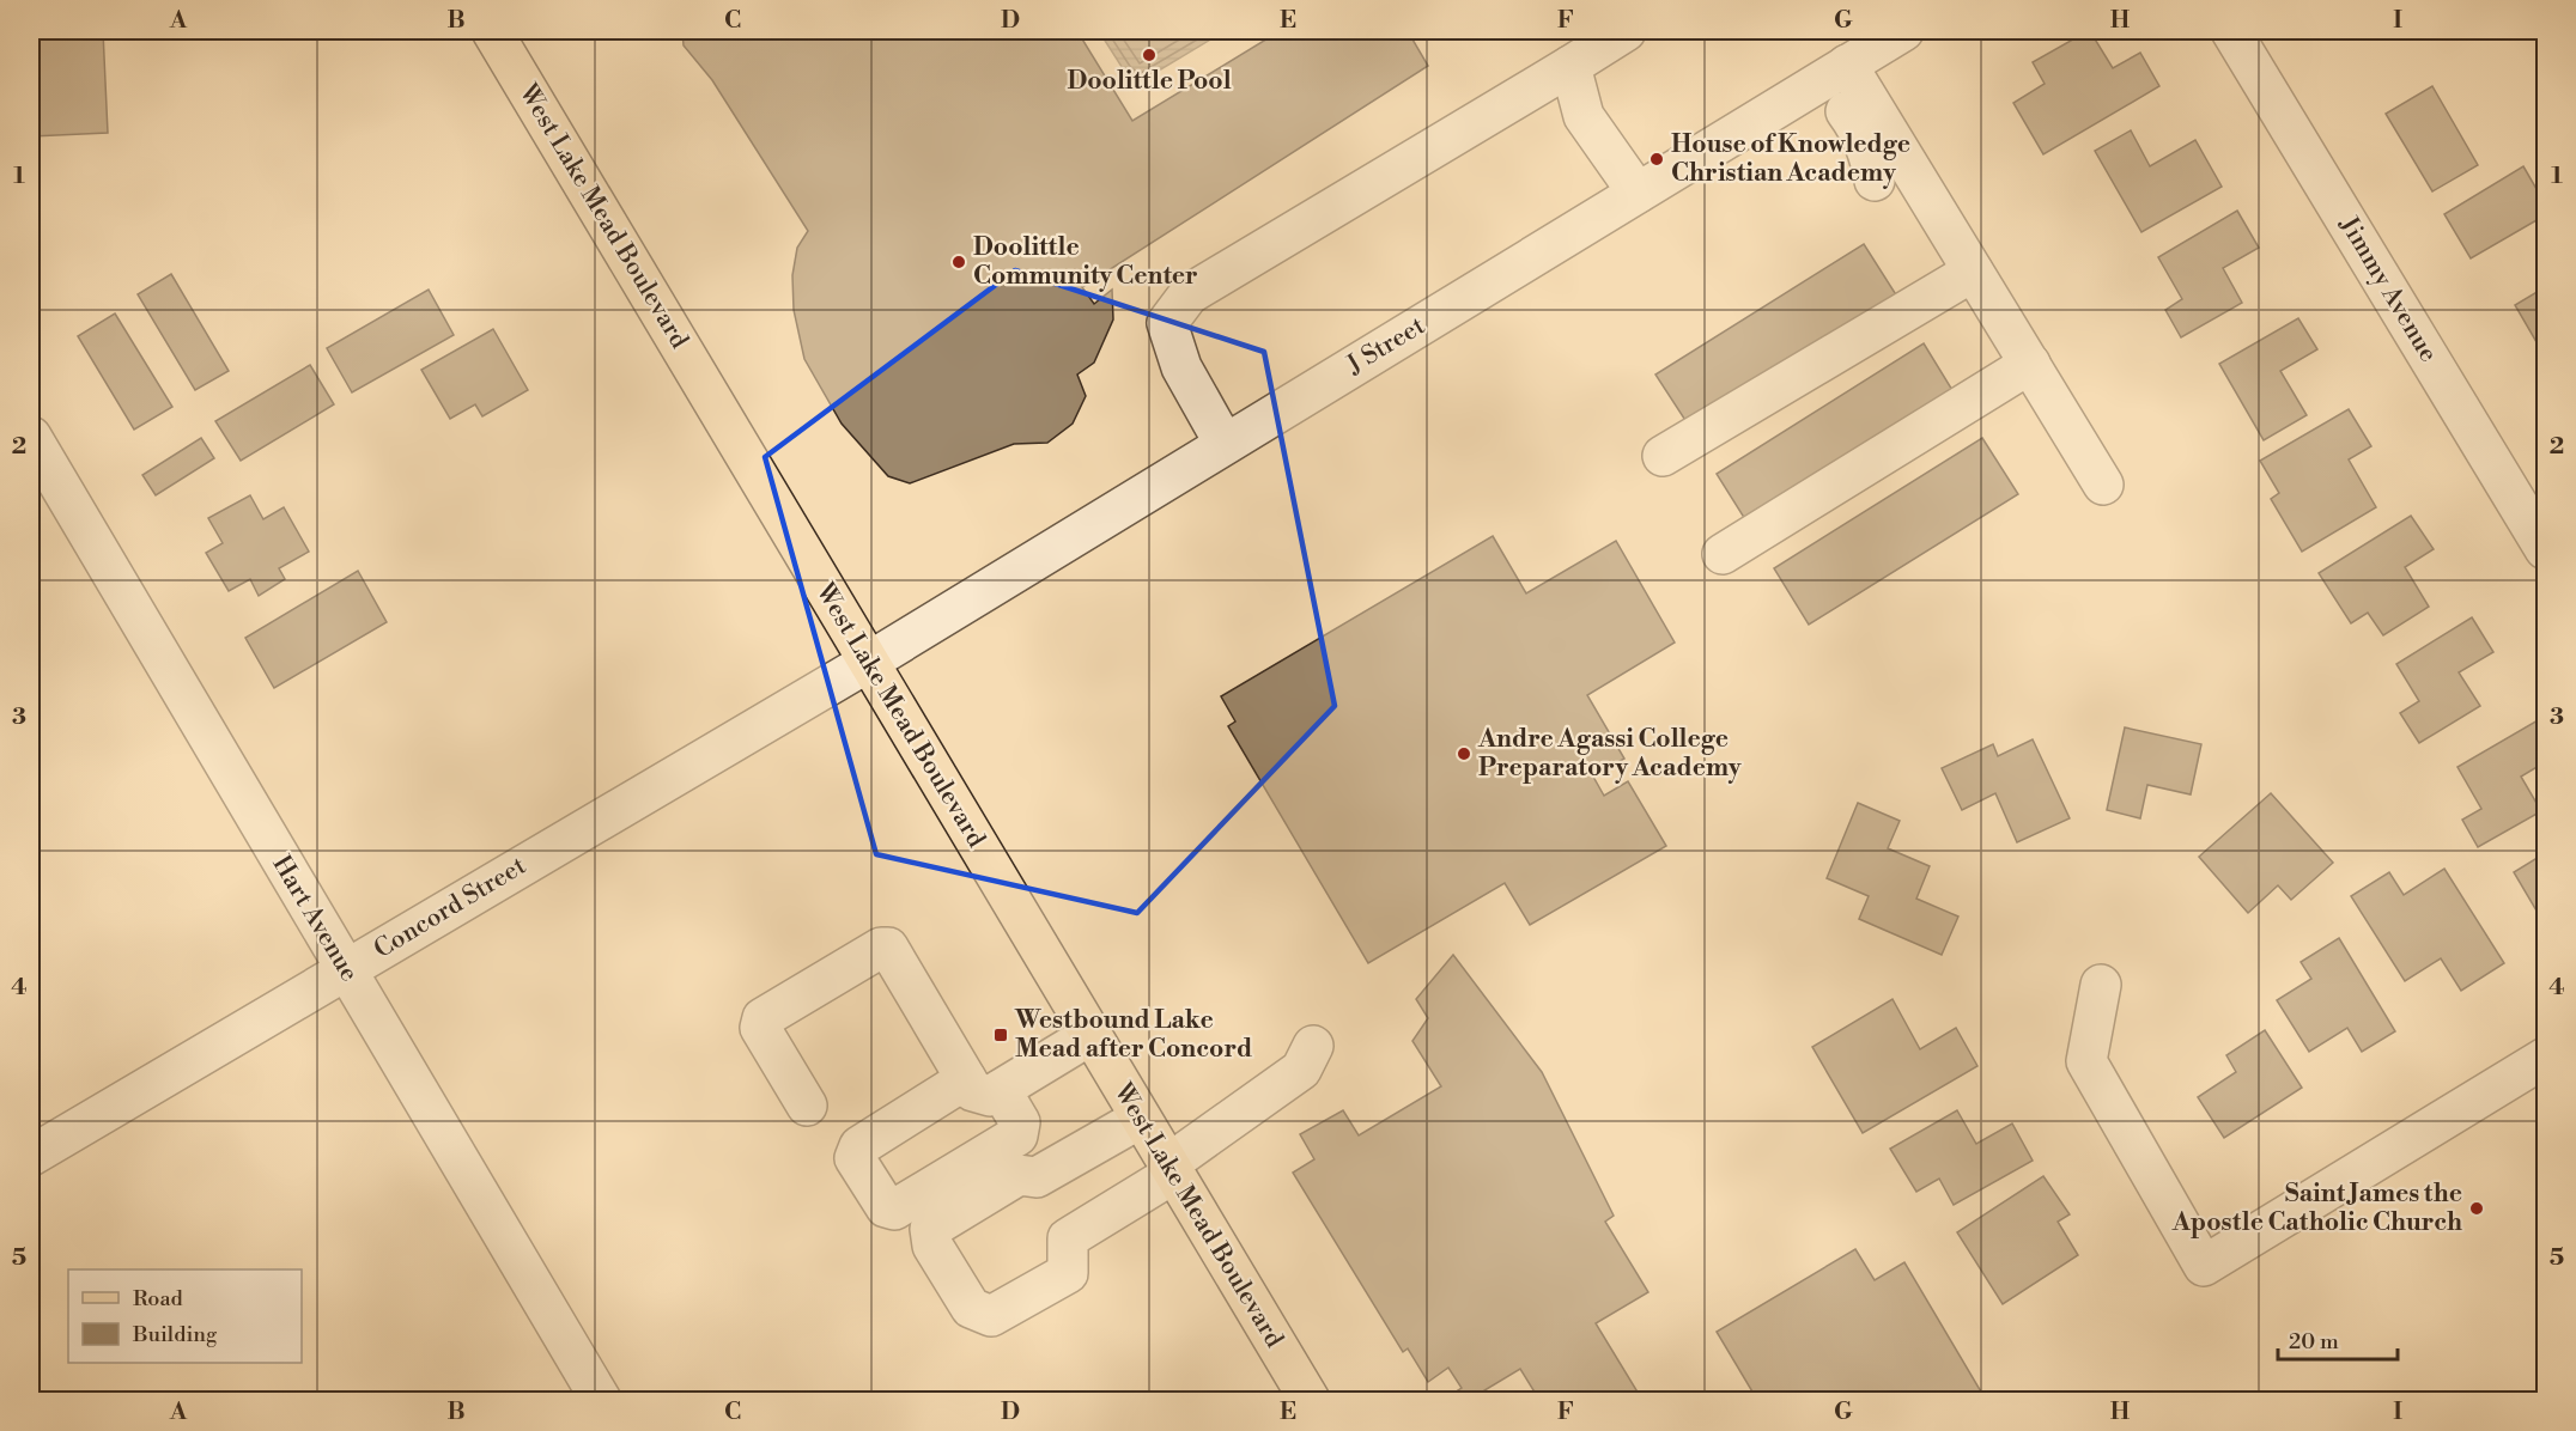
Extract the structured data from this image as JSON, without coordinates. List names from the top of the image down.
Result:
{
  "streets": {
    "main road": ["West Lake Mead Boulevard"],
    "street": [
      "Jimmy Avenue",
      "J Street",
      "Concord Street",
      "Hart Avenue"
    ]
  },
  "crossings": [
    ["West Lake Mead Boulevard", "J Street"],
    ["West Lake Mead Boulevard", "Concord Street"],
    ["J Street", "Concord Street"],
    ["Concord Street", "Hart Avenue"]
  ],
  "places": {
    "other": [
      "Doolittle Pool",
      "House of Knowledge Christian Academy",
      "Doolittle Community Center",
      "Andre Agassi College Preparatory Academy",
      "Saint James the Apostle Catholic Church"
    ],
    "transit": ["Westbound Lake Mead after Concord"]
  },
  "legend": ["Road", "Building"],
  "scale_bar": "20 m",
  "grid": {
    "columns": [
      "A",
      "B",
      "C",
      "D",
      "E",
      "F",
      "G",
      "H",
      "I"
    ],
    "rows": [
      "1",
      "2",
      "3",
      "4",
      "5"
    ]
  }
}
